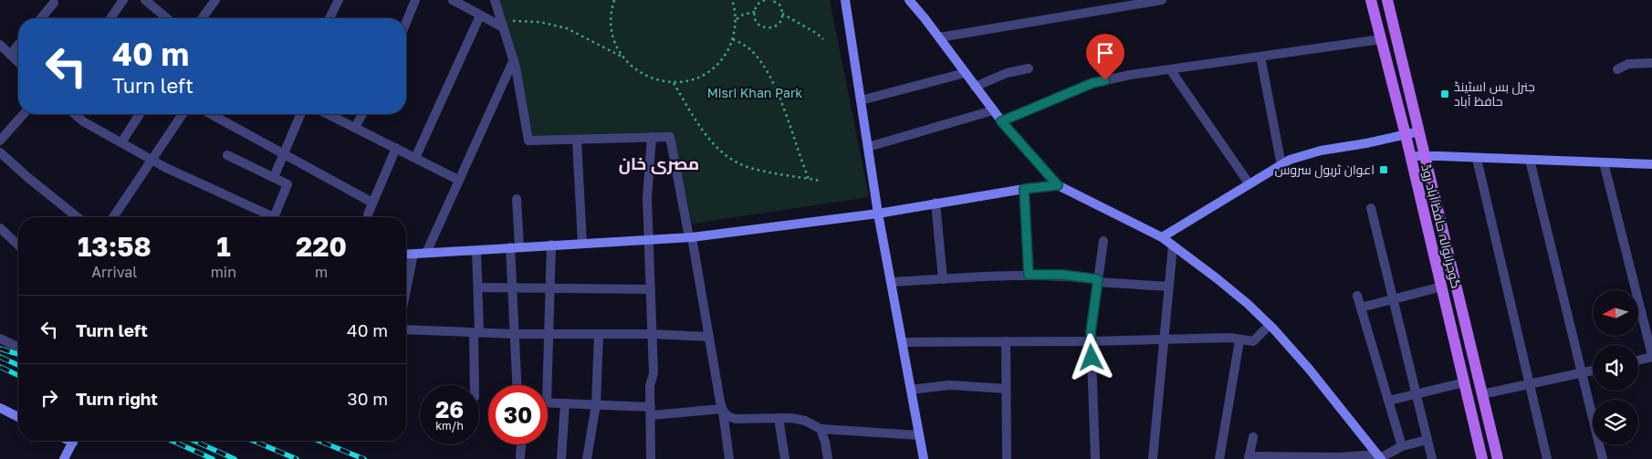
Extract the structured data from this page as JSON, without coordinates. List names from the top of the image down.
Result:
{
  "streets": {
    "main road": ["گوجرانوالہ حافظ آباد روڈ"]
  },
  "districts": ["مصری خان"],
  "parks": ["Misri Khan Park"],
  "places": {
    "transit": ["جنرل بس اسٹینڈ حافظ آباد", "اعوان ٹریول سروس"]
  },
  "north": "left",
  "page": {
    "turn": ["40 m", "Turn left"],
    "eta": [
      "13:58",
      "Arrival",
      "1",
      "min",
      "220",
      "m"
    ],
    "list": [
      {
        "name": "Turn left",
        "value": "40 m"
      },
      {
        "name": "Turn right",
        "value": "30 m"
      }
    ],
    "speed": "26 km/h",
    "limit": "30"
  }
}
